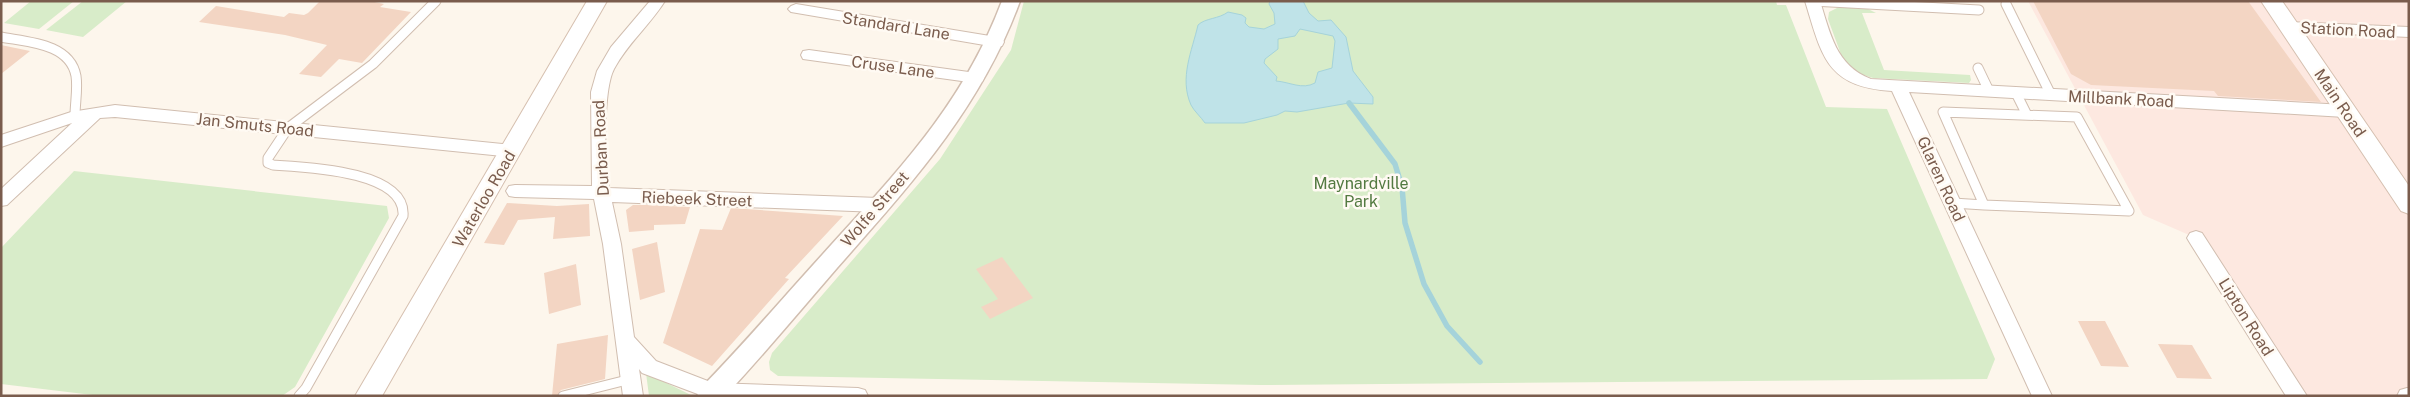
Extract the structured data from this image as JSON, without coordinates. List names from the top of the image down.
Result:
{
  "streets": {
    "main road": ["Main Road", "Waterloo Road"],
    "street": [
      "Standard Lane",
      "Station Road",
      "Cruse Lane",
      "Millbank Road",
      "Jan Smuts Road",
      "Durban Road",
      "Glaren Road",
      "Riebeek Street",
      "Wolfe Street",
      "Lipton Road"
    ]
  },
  "crossings": [
    ["Standard Lane", "Wolfe Street"],
    ["Station Road", "Main Road"],
    ["Cruse Lane", "Wolfe Street"],
    ["Millbank Road", "Main Road"],
    ["Millbank Road", "Glaren Road"],
    ["Jan Smuts Road", "Waterloo Road"],
    ["Durban Road", "Riebeek Street"],
    ["Riebeek Street", "Wolfe Street"]
  ],
  "parks": ["Maynardville Park"]
}
